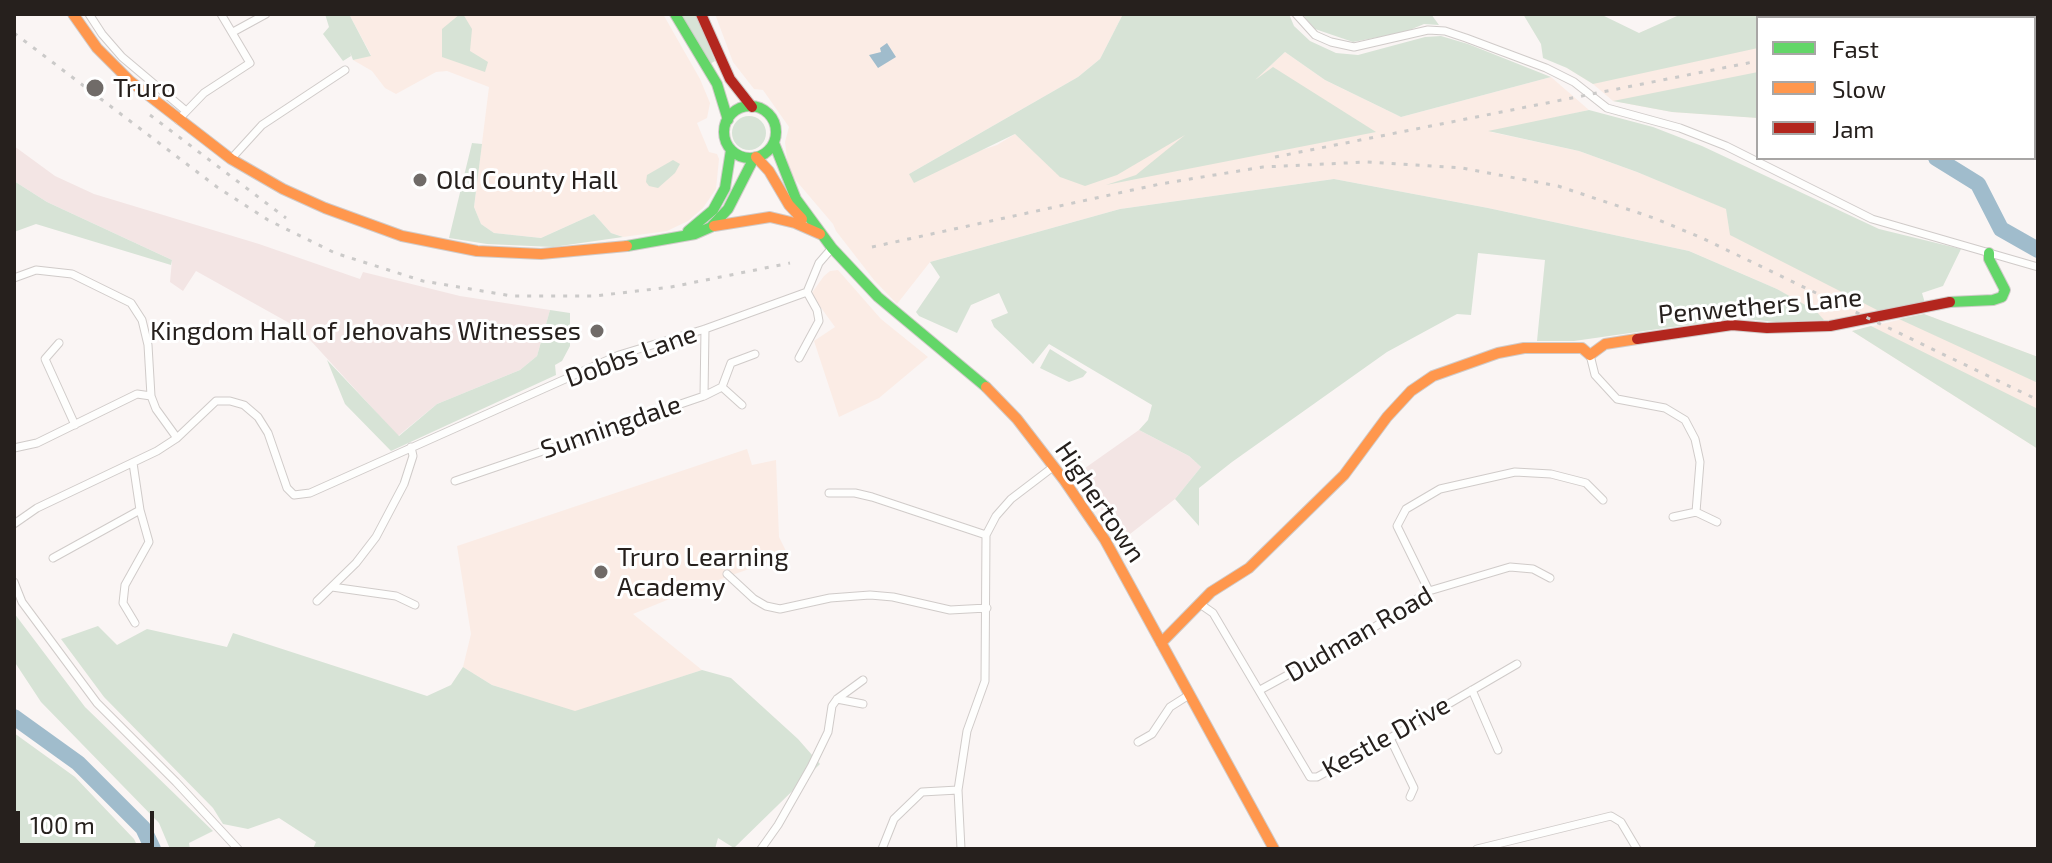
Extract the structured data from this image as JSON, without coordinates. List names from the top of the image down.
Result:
{
  "streets": {
    "main road": ["Penwethers Lane", "Highertown"],
    "street": [
      "Dobbs Lane",
      "Sunningdale",
      "Dudman Road",
      "Kestle Drive"
    ]
  },
  "crossings": [
    ["Dobbs Lane", "Sunningdale"],
    ["Dudman Road", "Kestle Drive"]
  ],
  "places": [
    "Truro",
    "Old County Hall",
    "Kingdom Hall of Jehovahs Witnesses",
    "Truro Learning Academy"
  ],
  "legend": ["Fast", "Slow", "Jam"],
  "scale_bar": "100 m"
}
